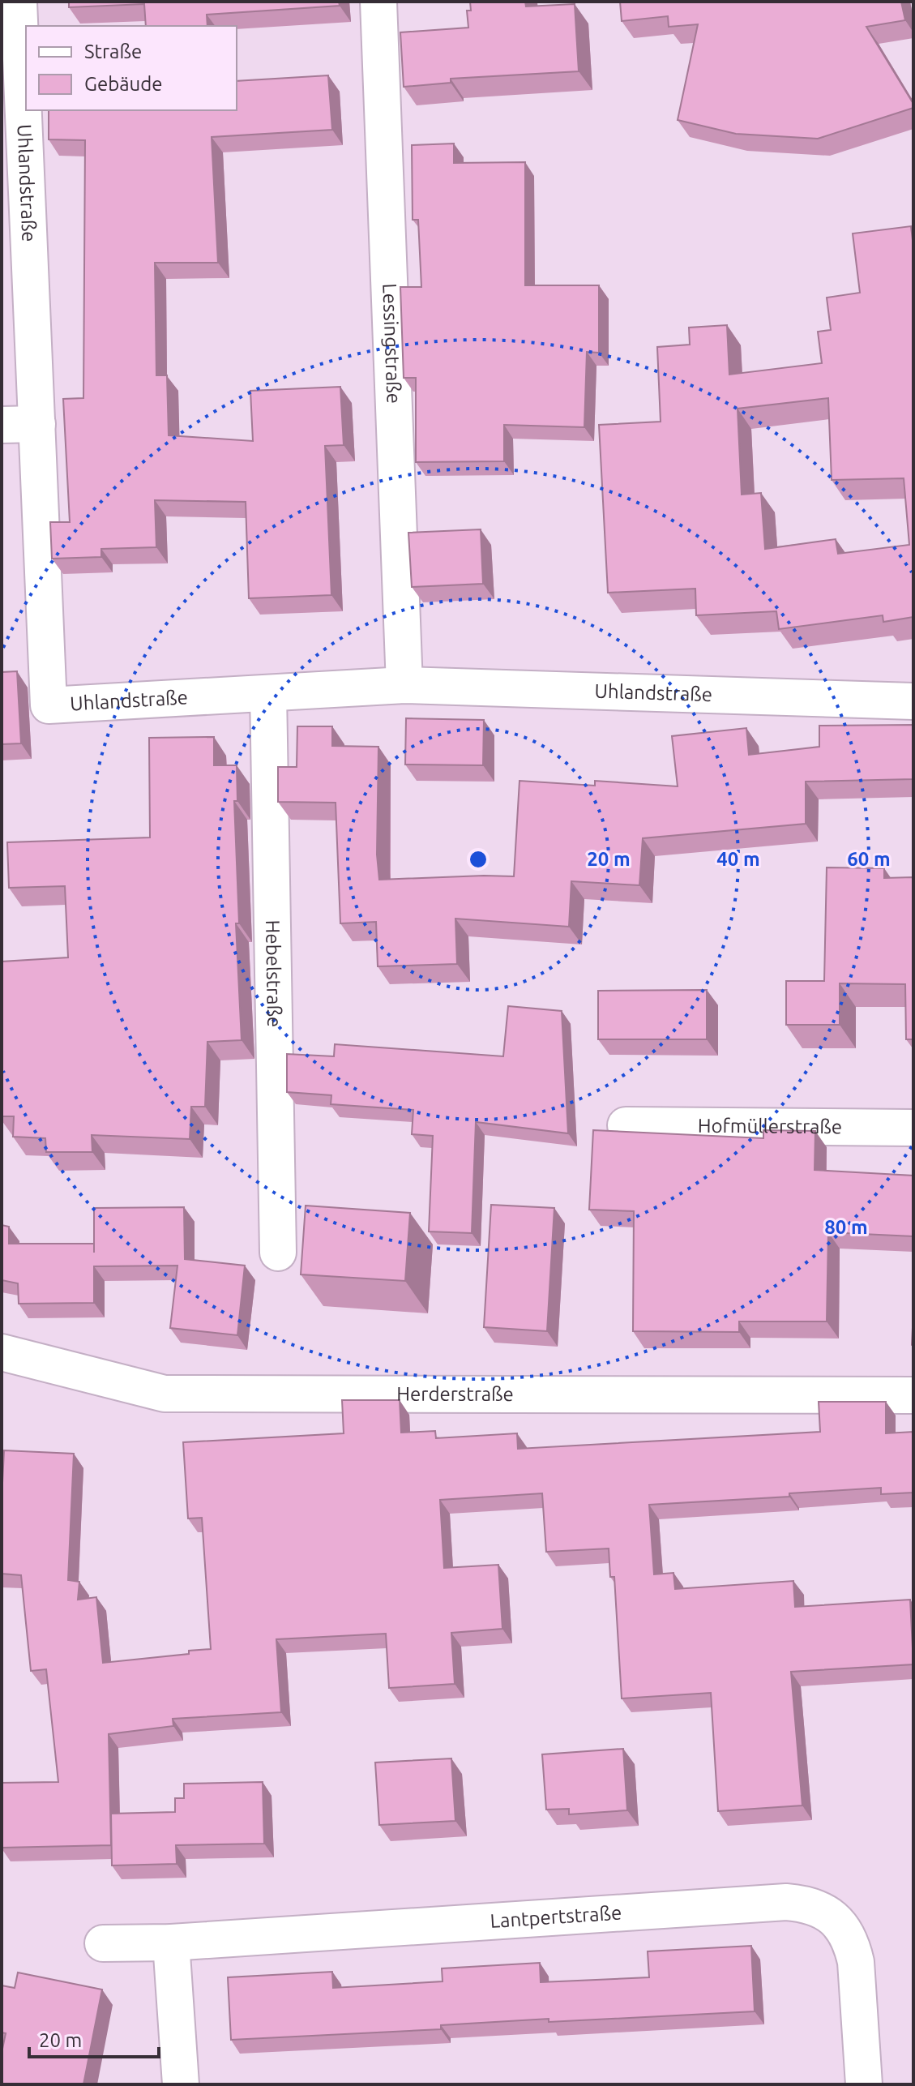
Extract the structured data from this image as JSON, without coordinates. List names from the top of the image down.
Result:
{
  "streets": {
    "street": [
      "Uhlandstraße",
      "Lessingstraße",
      "Hebelstraße",
      "Hofmüllerstraße",
      "Herderstraße",
      "Lantpertstraße"
    ]
  },
  "crossings": [
    ["Uhlandstraße", "Lessingstraße"],
    ["Uhlandstraße", "Hebelstraße"]
  ],
  "legend": ["Straße", "Gebäude"],
  "scale_bar": "20 m",
  "rings": [
    "20 m",
    "40 m",
    "60 m",
    "80 m"
  ]
}
